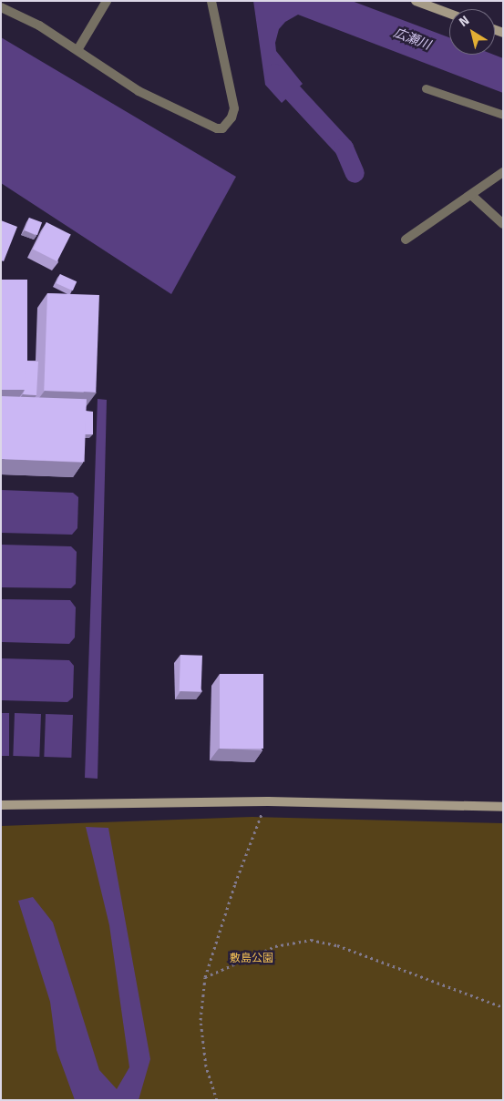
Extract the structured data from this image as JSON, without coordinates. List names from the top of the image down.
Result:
{
  "water": ["広瀬川"],
  "parks": ["敷島公園"],
  "north": "top left"
}
